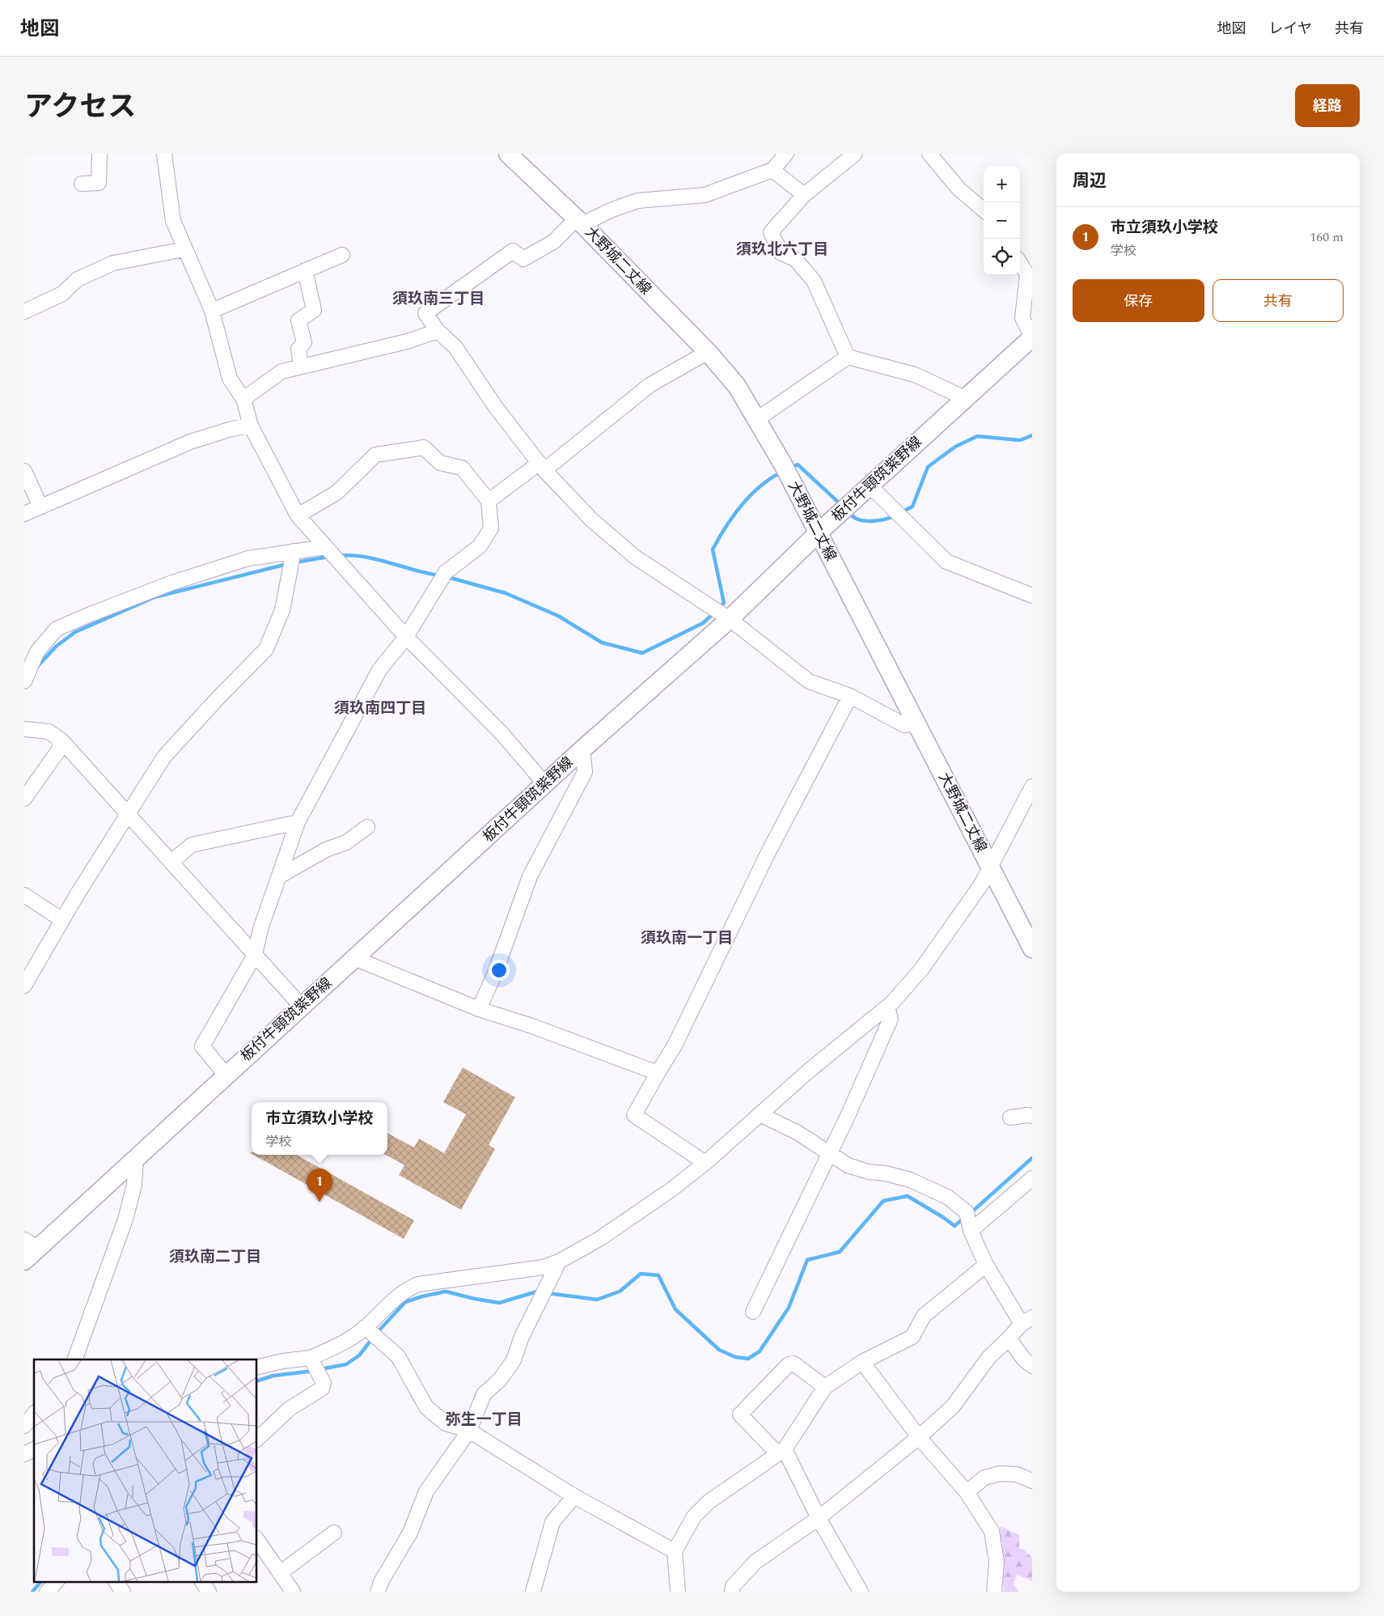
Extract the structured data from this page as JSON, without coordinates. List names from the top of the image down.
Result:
{
  "streets": {
    "main road": ["大野城二丈線", "板付牛頸筑紫野線"]
  },
  "crossings": [
    ["大野城二丈線", "板付牛頸筑紫野線"]
  ],
  "districts": [
    "須玖北六丁目",
    "須玖南三丁目",
    "須玖南四丁目",
    "須玖南一丁目",
    "須玖南二丁目",
    "弥生一丁目"
  ],
  "page": {
    "header": "地図",
    "nav": ["地図", "レイヤ", "共有"],
    "title": "アクセス",
    "buttons": [
      "経路",
      ["保存", "共有"]
    ],
    "heading": "周辺",
    "map_buttons": ["+", "−"],
    "list": [
      {
        "mark": "1",
        "name": "市立須玖小学校",
        "note": "学校",
        "value": "160 m"
      }
    ],
    "popup": ["市立須玖小学校", "学校"],
    "pins": "1"
  }
}
